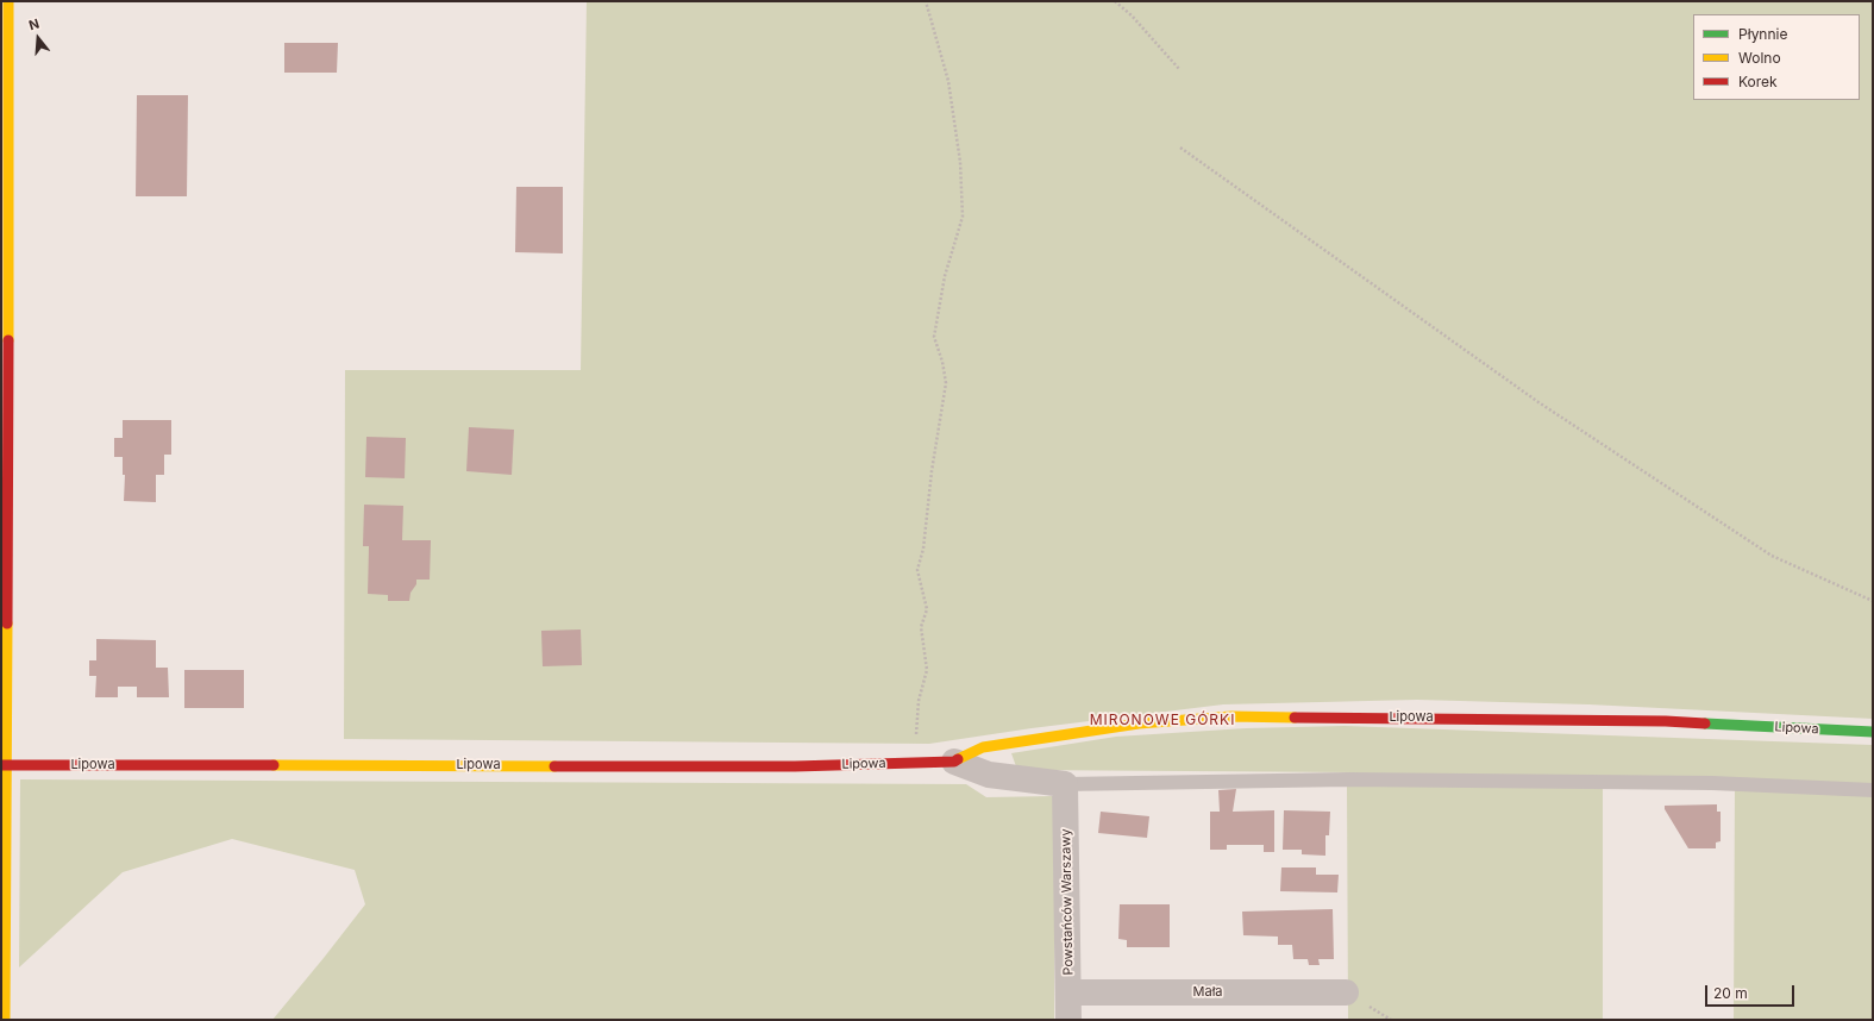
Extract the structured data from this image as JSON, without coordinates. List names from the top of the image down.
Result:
{
  "streets": {
    "street": ["Lipowa", "Powstańców Warszawy", "Mała"]
  },
  "crossings": [
    ["Lipowa", "Powstańców Warszawy"],
    ["Powstańców Warszawy", "Mała"]
  ],
  "districts": ["MIRONOWE GÓRKI"],
  "legend": ["Płynnie", "Wolno", "Korek"],
  "scale_bar": "20 m",
  "north": "top"
}
